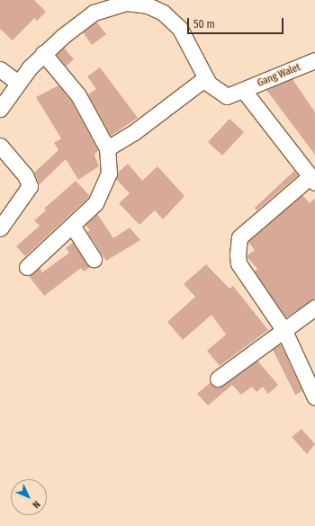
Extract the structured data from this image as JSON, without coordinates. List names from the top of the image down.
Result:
{
  "streets": {
    "street": ["Gang Walet"]
  },
  "scale_bar": "50 m",
  "north": "bottom right"
}
